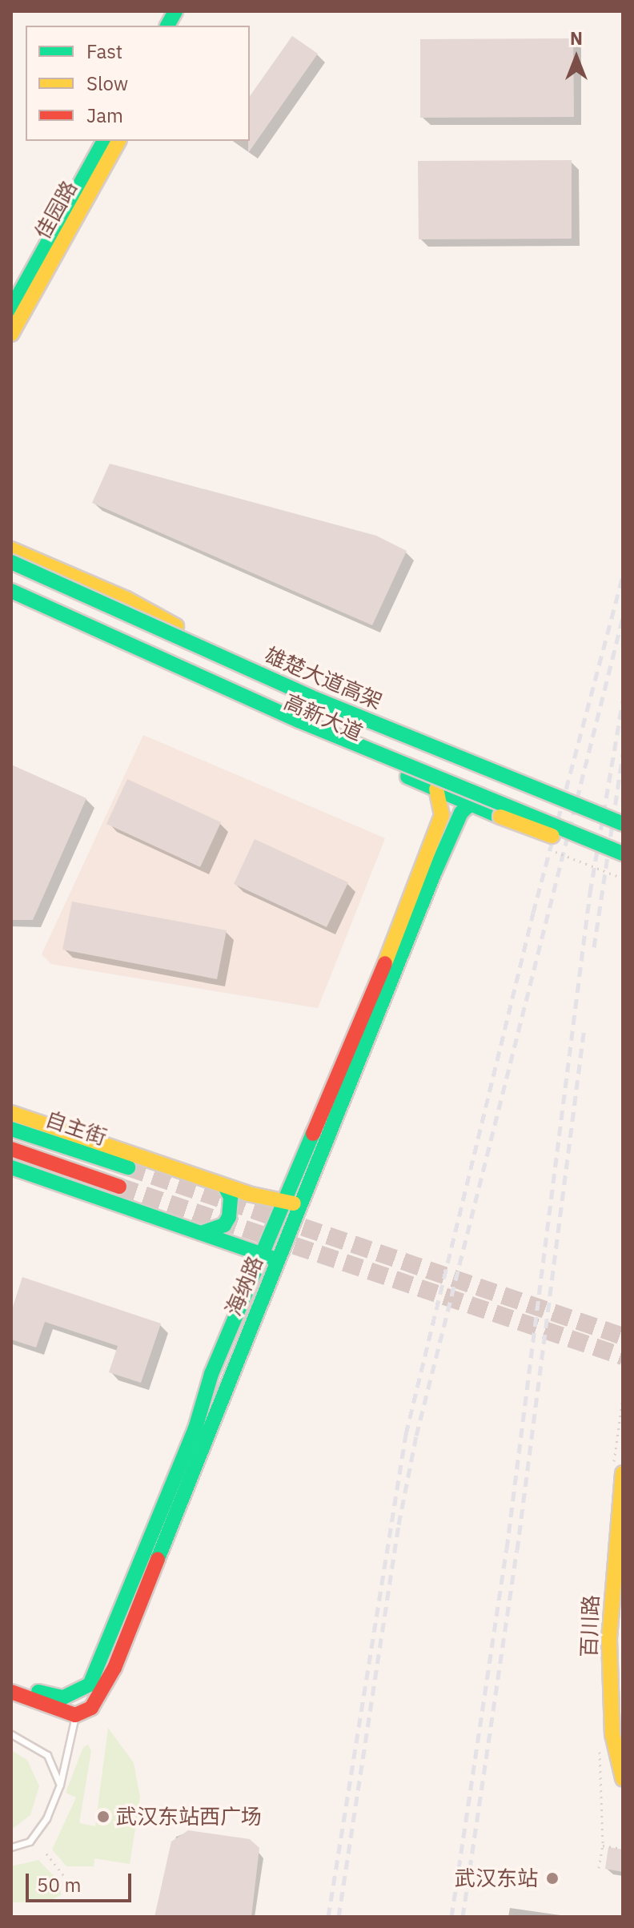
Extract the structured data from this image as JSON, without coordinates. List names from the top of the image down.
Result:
{
  "streets": {
    "main road": [
      "佳园路",
      "雄楚大道高架",
      "高新大道",
      "自主街",
      "海纳路",
      "百川路"
    ]
  },
  "crossings": [
    ["高新大道", "海纳路"]
  ],
  "places": ["武汉东站西广场", "武汉东站"],
  "legend": ["Fast", "Slow", "Jam"],
  "scale_bar": "50 m",
  "north": "top"
}
